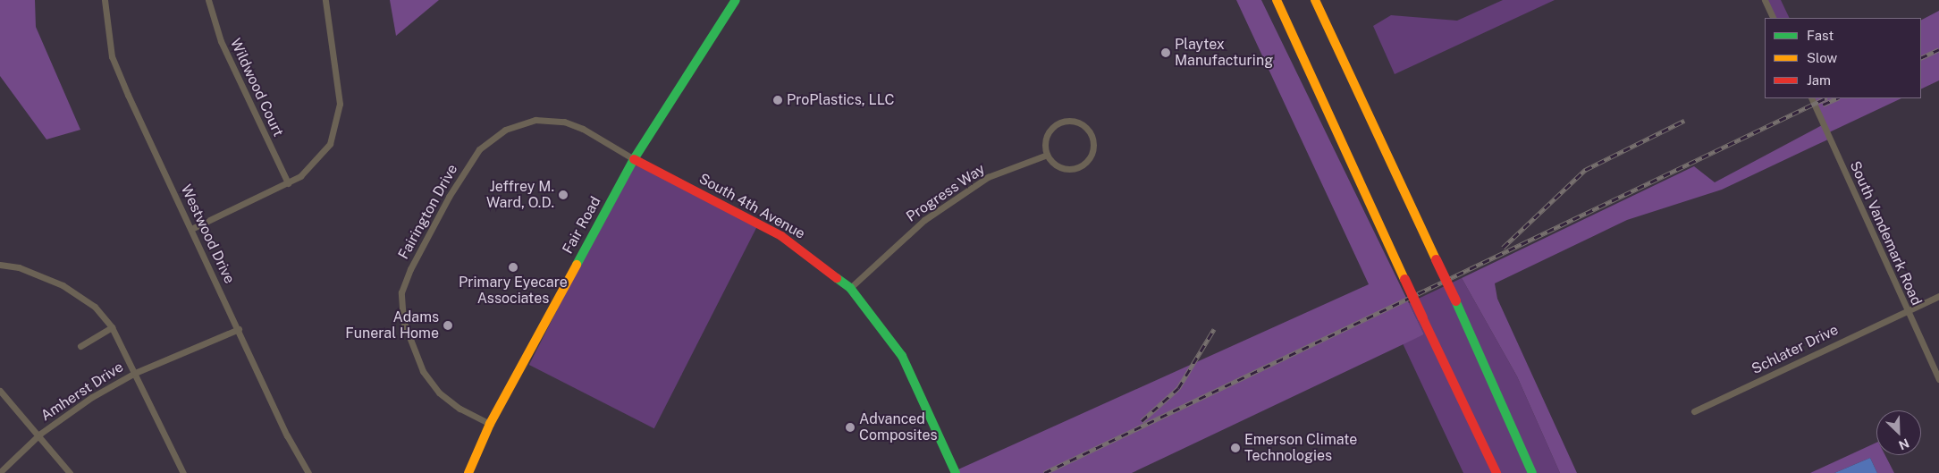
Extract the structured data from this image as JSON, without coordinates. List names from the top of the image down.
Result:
{
  "streets": {
    "main road": ["South 4th Avenue", "Fair Road"],
    "street": [
      "Wildwood Court",
      "Progress Way",
      "Fairington Drive",
      "South Vandemark Road",
      "Westwood Drive",
      "Schlater Drive",
      "Amherst Drive"
    ]
  },
  "crossings": [
    ["Progress Way", "South 4th Avenue"],
    ["South 4th Avenue", "Fairington Drive"],
    ["South 4th Avenue", "Fair Road"],
    ["Fairington Drive", "Fair Road"],
    ["South Vandemark Road", "Schlater Drive"],
    ["Westwood Drive", "Amherst Drive"]
  ],
  "places": [
    "Playtex Manufacturing",
    "ProPlastics, LLC",
    "Jeffrey M. Ward, O.D.",
    "Primary Eyecare Associates",
    "Adams Funeral Home",
    "Advanced Composites",
    "Emerson Climate Technologies"
  ],
  "legend": ["Fast", "Slow", "Jam"],
  "north": "bottom right"
}
